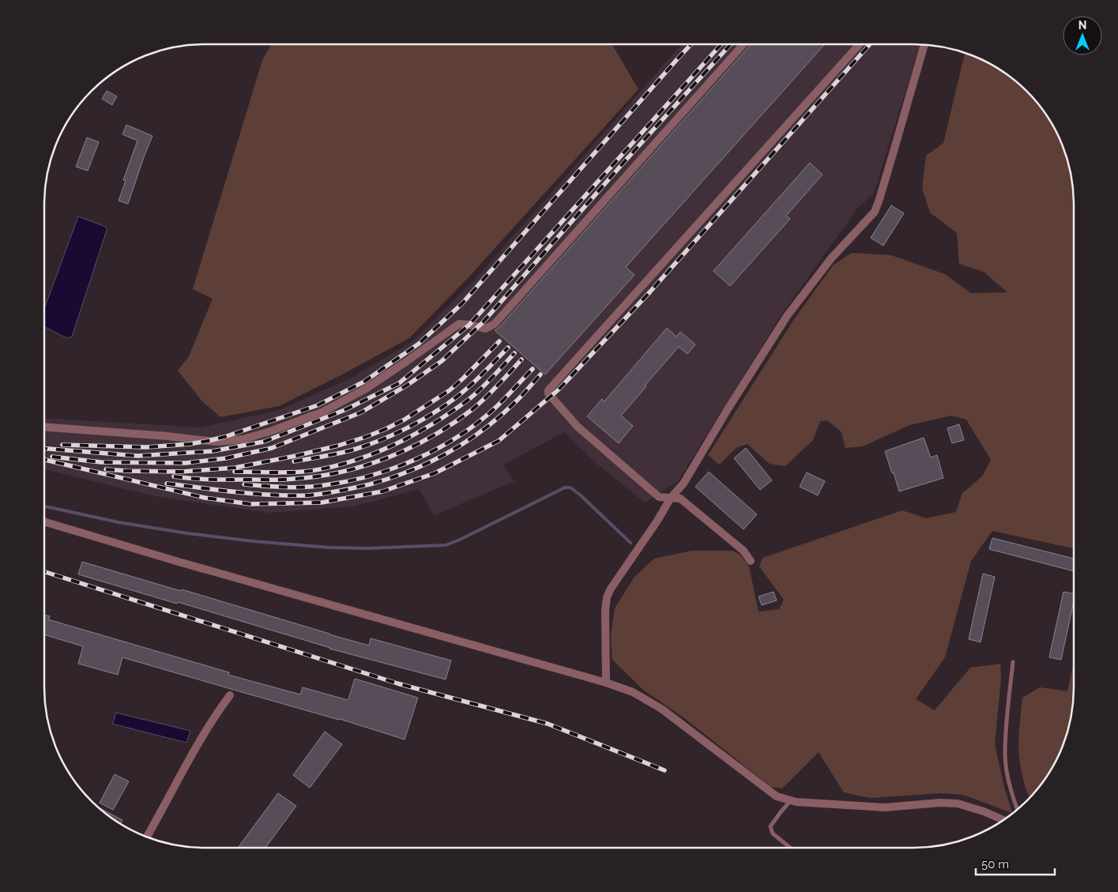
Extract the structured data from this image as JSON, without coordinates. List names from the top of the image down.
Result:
{
  "scale_bar": "50 m",
  "north": "top"
}
